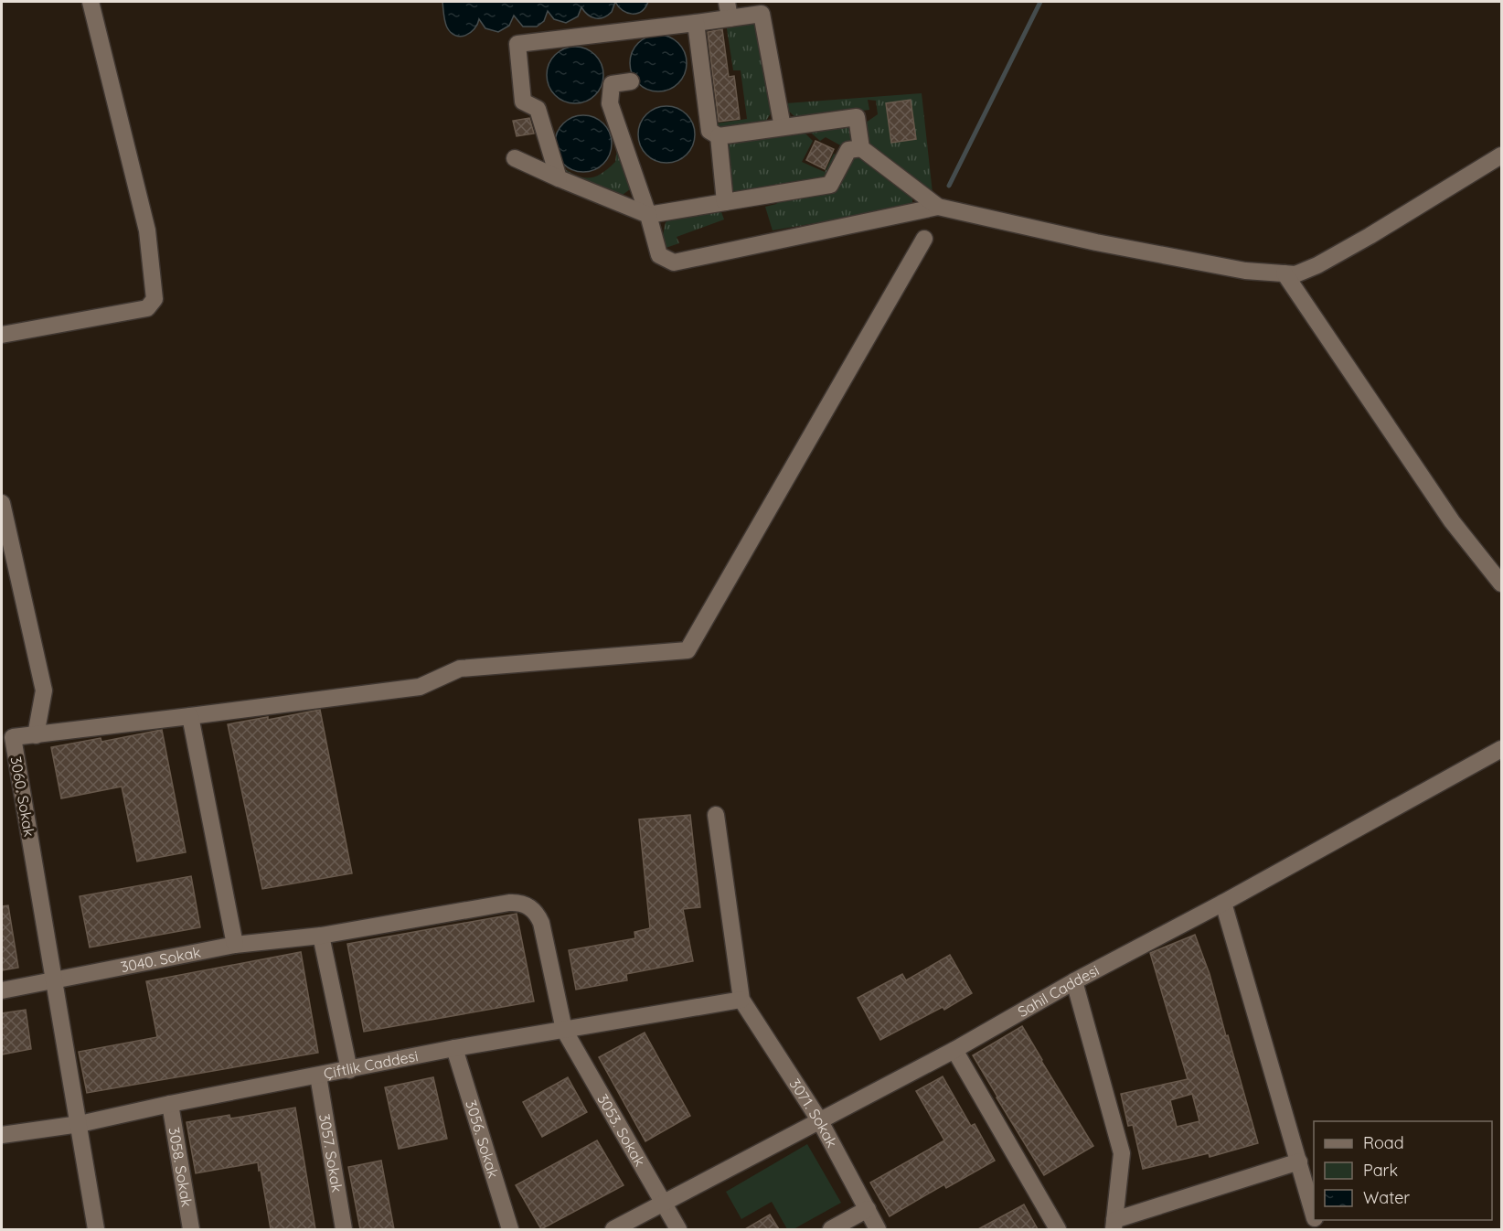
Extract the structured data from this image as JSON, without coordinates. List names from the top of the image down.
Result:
{
  "streets": {
    "street": [
      "3060. Sokak",
      "3040. Sokak",
      "Sahil Caddesi",
      "Çiftlik Caddesi",
      "3071. Sokak",
      "3053. Sokak",
      "3056. Sokak",
      "3057. Sokak",
      "3058. Sokak"
    ]
  },
  "crossings": [
    ["3060. Sokak", "3040. Sokak"],
    ["3060. Sokak", "Çiftlik Caddesi"],
    ["3040. Sokak", "3053. Sokak"],
    ["Sahil Caddesi", "3071. Sokak"],
    ["Sahil Caddesi", "3053. Sokak"],
    ["Çiftlik Caddesi", "3071. Sokak"],
    ["Çiftlik Caddesi", "3053. Sokak"],
    ["Çiftlik Caddesi", "3056. Sokak"],
    ["Çiftlik Caddesi", "3057. Sokak"],
    ["Çiftlik Caddesi", "3058. Sokak"]
  ],
  "legend": ["Road", "Park", "Water"]
}
